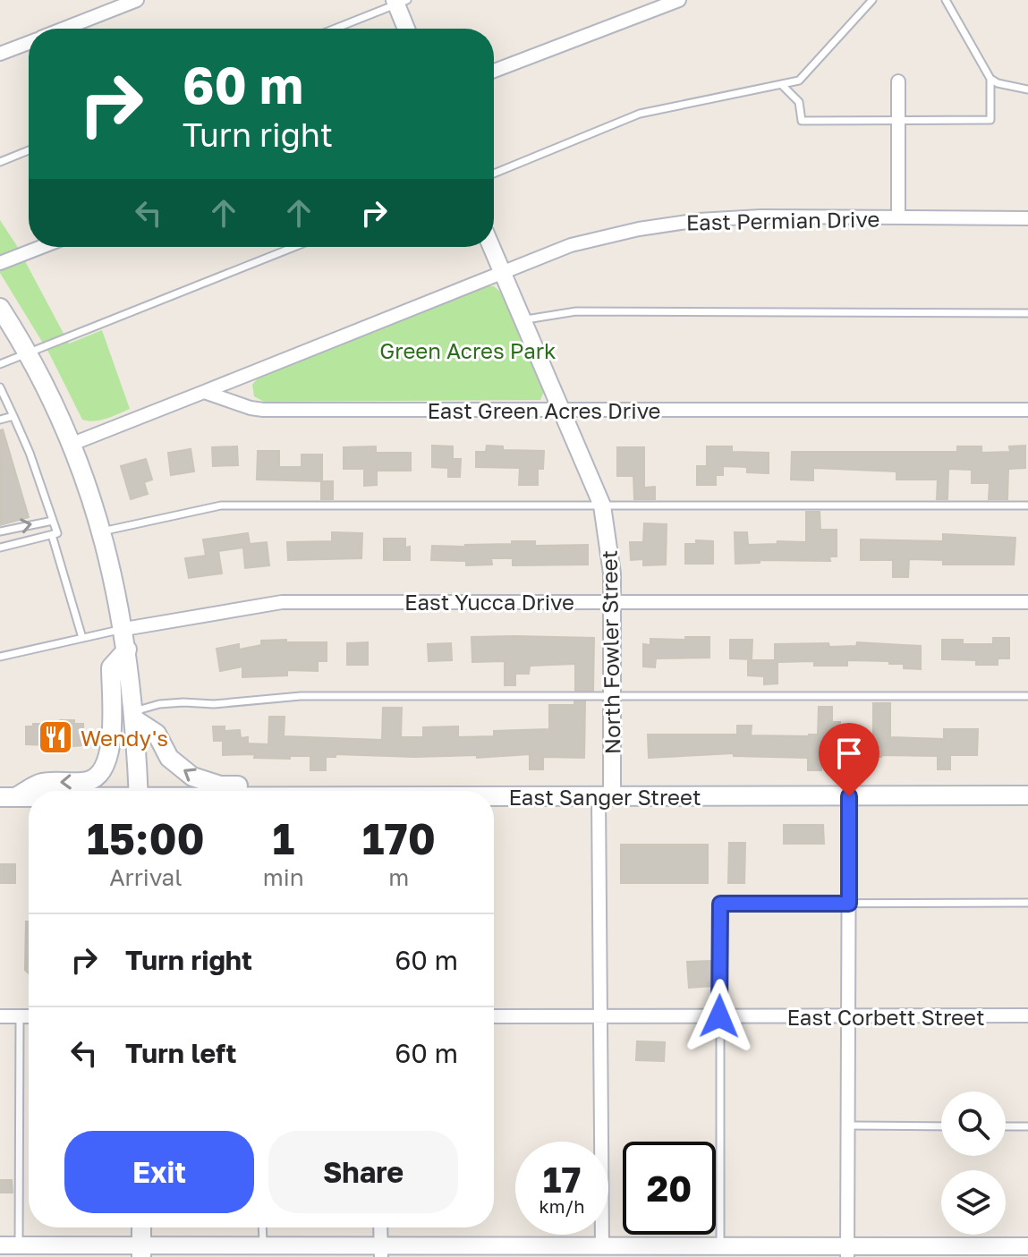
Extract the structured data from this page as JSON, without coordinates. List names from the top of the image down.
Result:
{
  "streets": {
    "main road": ["East Sanger Street"],
    "street": [
      "East Permian Drive",
      "East Green Acres Drive",
      "East Yucca Drive",
      "North Fowler Street",
      "East Corbett Street"
    ]
  },
  "crossings": [
    ["East Permian Drive", "East Green Acres Drive"],
    ["East Permian Drive", "North Fowler Street"],
    ["East Green Acres Drive", "North Fowler Street"],
    ["East Yucca Drive", "North Fowler Street"],
    ["North Fowler Street", "East Sanger Street"],
    ["North Fowler Street", "East Corbett Street"]
  ],
  "parks": ["Green Acres Park"],
  "places": {
    "restaurant": ["Wendy's"]
  },
  "page": {
    "turn": ["60 m", "Turn right"],
    "eta": [
      "15:00",
      "Arrival",
      "1",
      "min",
      "170",
      "m"
    ],
    "list": [
      {
        "name": "Turn right",
        "value": "60 m"
      },
      {
        "name": "Turn left",
        "value": "60 m"
      }
    ],
    "buttons": ["Exit", "Share"],
    "speed": "17 km/h",
    "limit": "20"
  }
}
